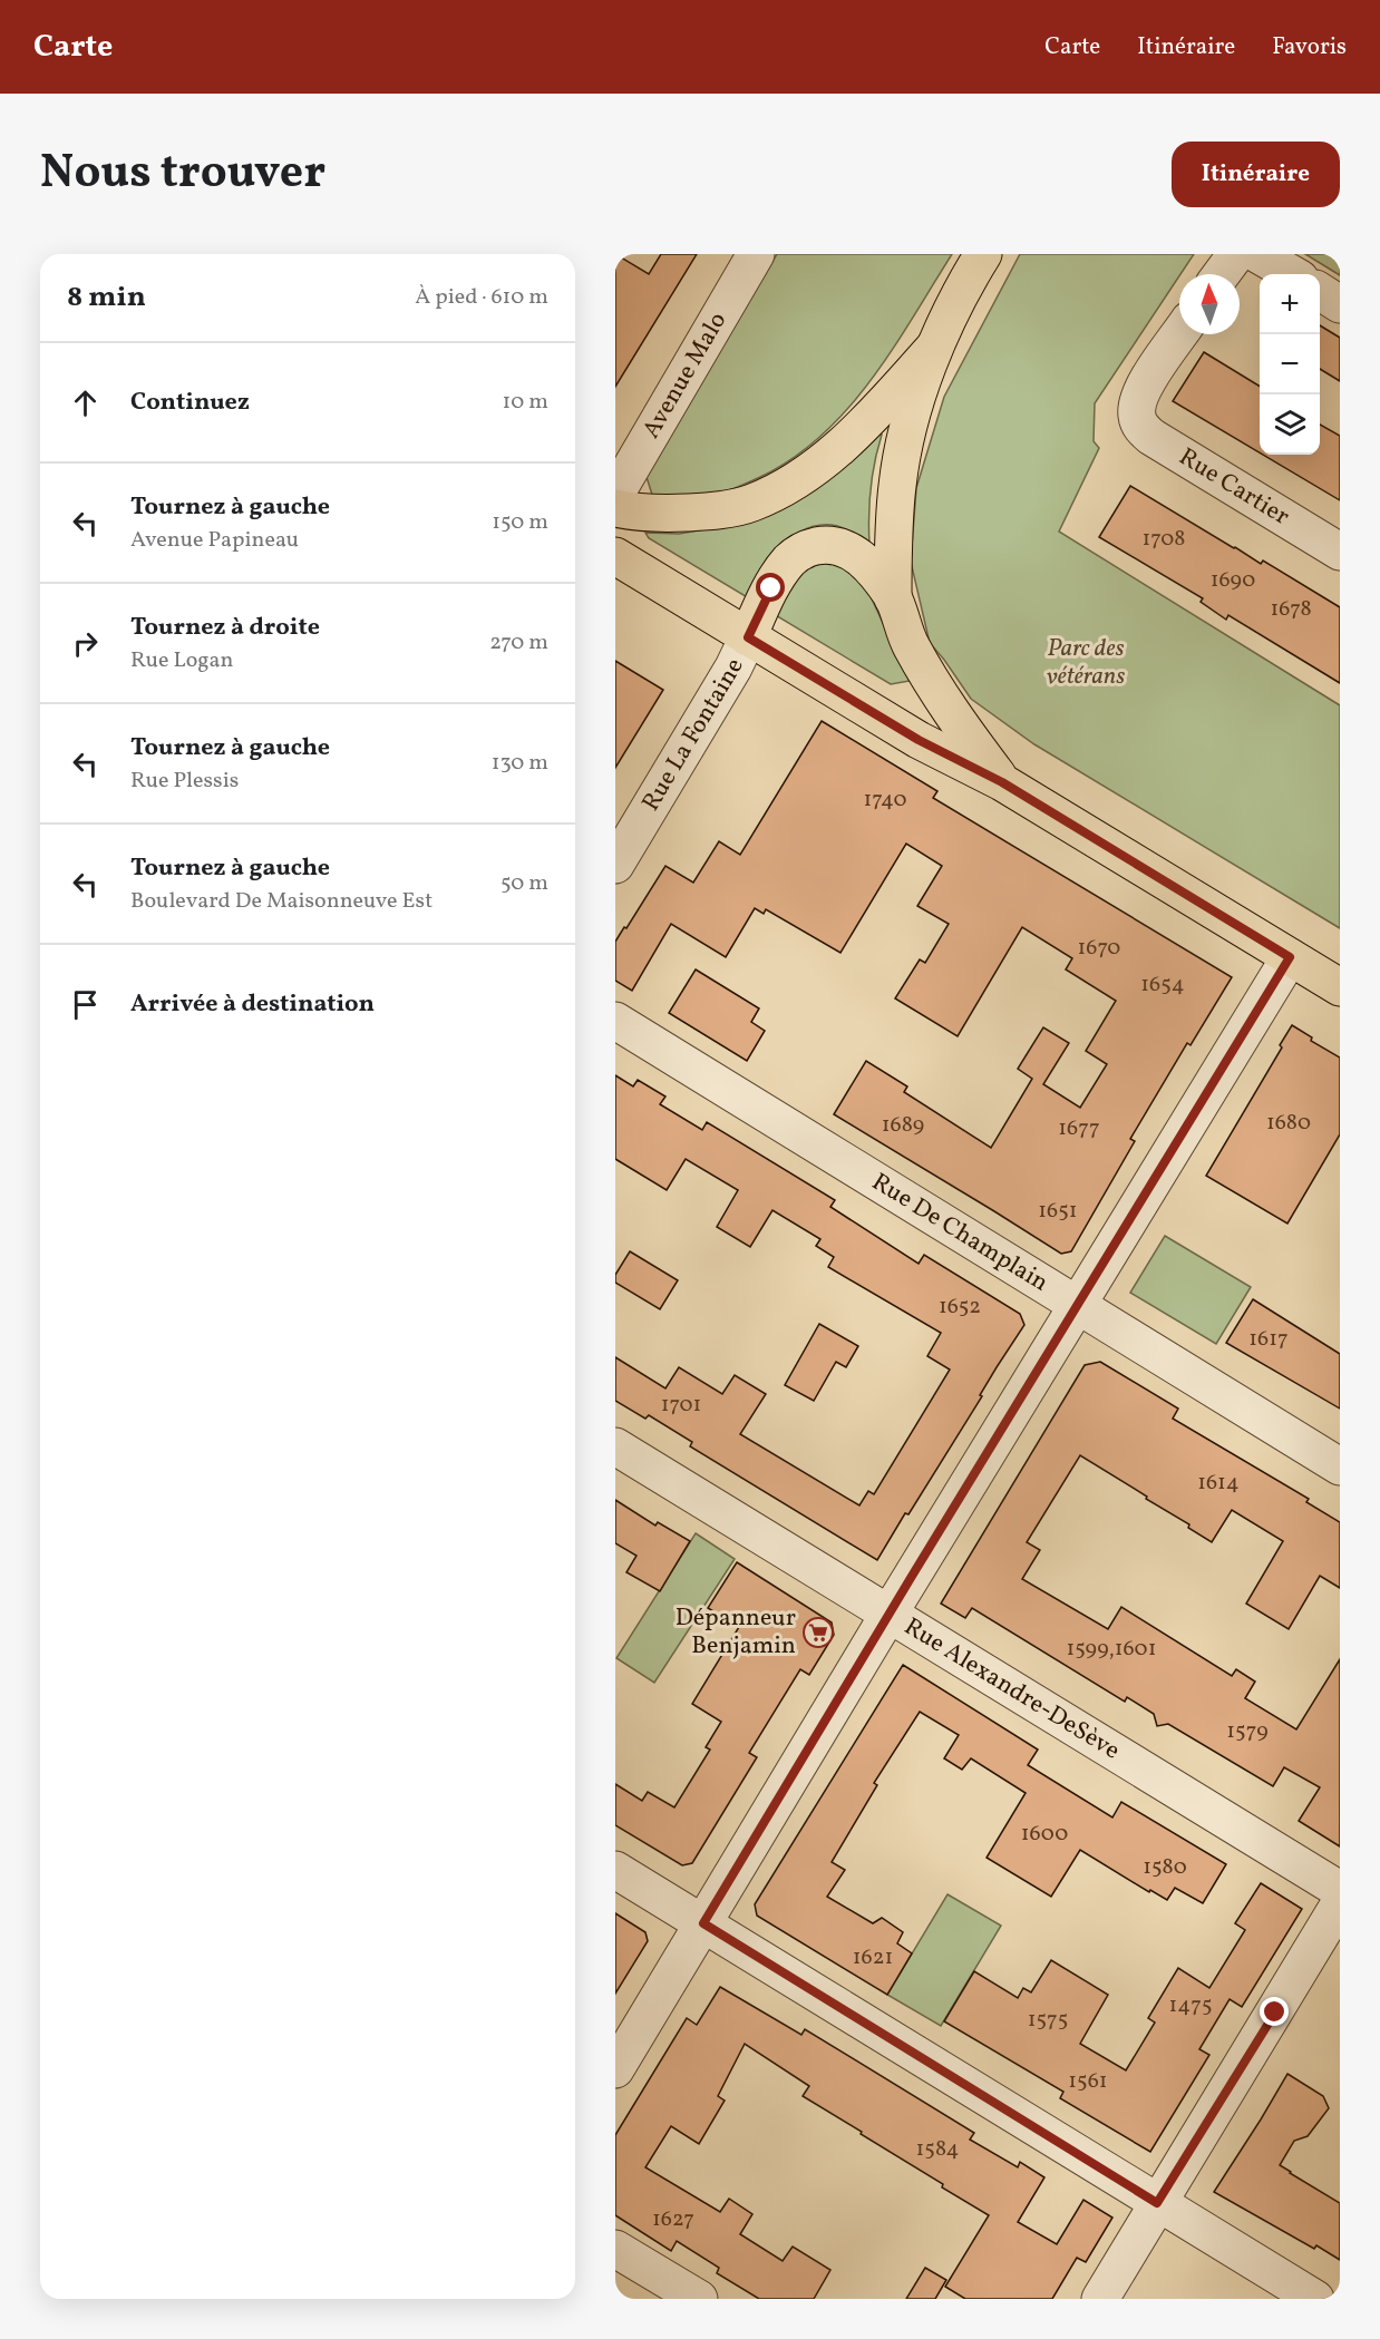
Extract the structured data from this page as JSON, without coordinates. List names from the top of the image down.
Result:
{
  "streets": {
    "street": [
      "Avenue Malo",
      "Rue Cartier",
      "Rue La Fontaine",
      "Rue De Champlain",
      "Rue Alexandre-DeSève"
    ]
  },
  "parks": ["Parc des vétérans"],
  "places": {
    "supermarket": ["Dépanneur Benjamin"]
  },
  "house_numbers": [
    "1708",
    "1690",
    "1678",
    "1740",
    "1670",
    "1654",
    "1680",
    "1689",
    "1677",
    "1651",
    "1652",
    "1617",
    "1701",
    "1614",
    "1599,1601",
    "1579",
    "1600",
    "1580",
    "1621",
    "1475",
    "1575",
    "1561",
    "1584",
    "1627"
  ],
  "north": "top",
  "page": {
    "header": "Carte",
    "nav": ["Carte", "Itinéraire", "Favoris"],
    "title": "Nous trouver",
    "buttons": "Itinéraire",
    "heading": ["8 min", "À pied · 610 m"],
    "map_buttons": ["+", "−"],
    "list": [
      ["Continuez", "10 m"],
      ["Tournez à gauche", "Avenue Papineau", "150 m"],
      ["Tournez à droite", "Rue Logan", "270 m"],
      ["Tournez à gauche", "Rue Plessis", "130 m"],
      ["Tournez à gauche", "Boulevard De Maisonneuve Est", "50 m"],
      "Arrivée à destination"
    ]
  }
}
